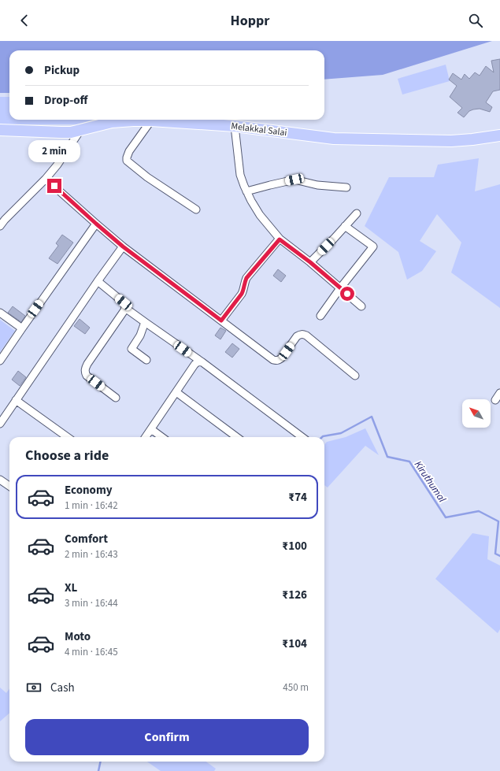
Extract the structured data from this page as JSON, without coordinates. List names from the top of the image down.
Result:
{
  "streets": {
    "main road": ["Melakkal Salai"]
  },
  "water": ["Kiruthumal"],
  "north": "top left",
  "page": {
    "header": "Hoppr",
    "banner": ["Pickup", "Drop-off"],
    "bubble": "2 min",
    "heading": "Choose a ride",
    "list": [
      {
        "name": "Economy",
        "note": "1 min · 16:42",
        "value": "₹74"
      },
      {
        "name": "Comfort",
        "note": "2 min · 16:43",
        "value": "₹100"
      },
      {
        "name": "XL",
        "note": "3 min · 16:44",
        "value": "₹126"
      },
      {
        "name": "Moto",
        "note": "4 min · 16:45",
        "value": "₹104"
      }
    ],
    "pay": ["Cash", "450 m"],
    "buttons": "Confirm"
  }
}
